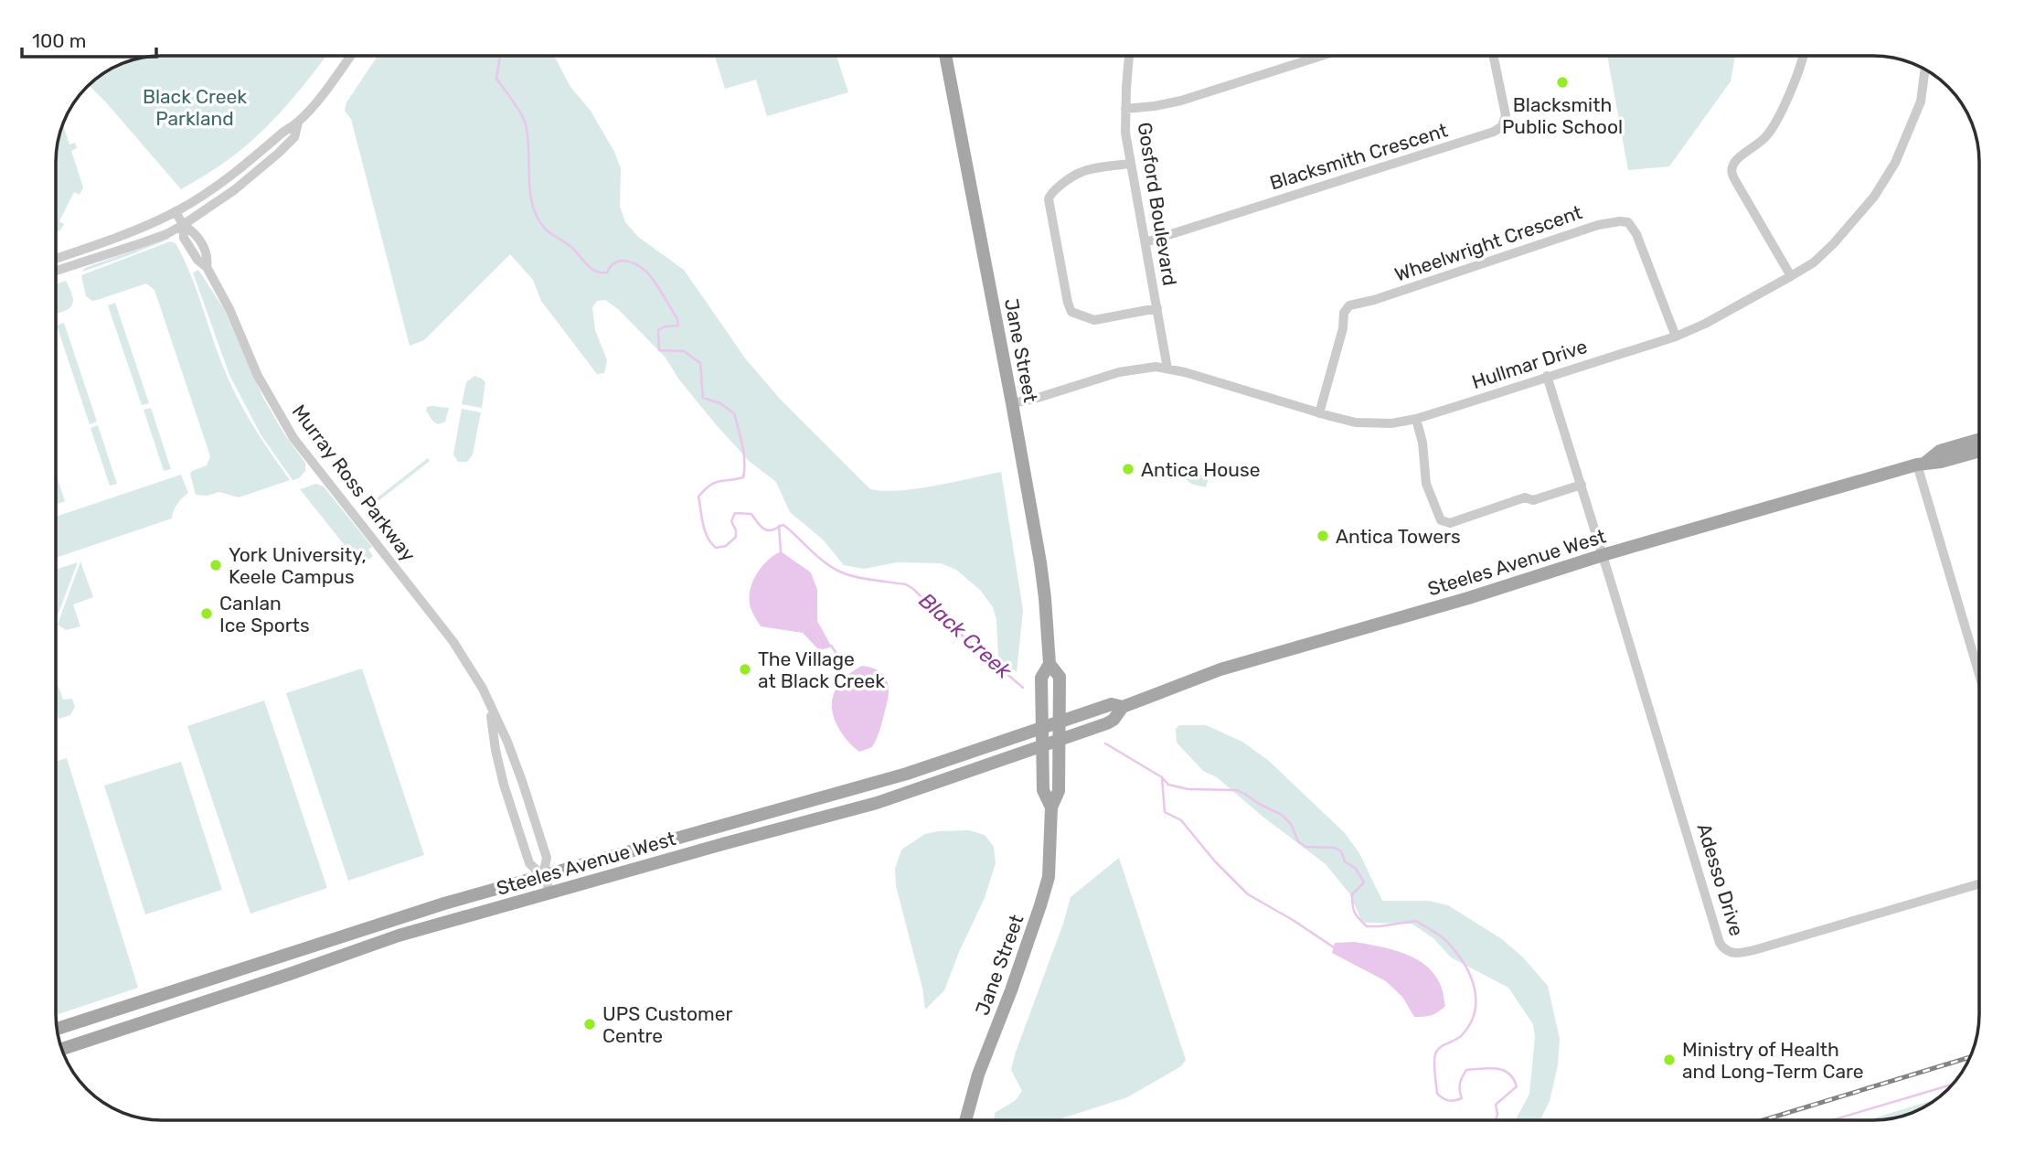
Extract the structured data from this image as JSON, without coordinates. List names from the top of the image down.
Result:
{
  "streets": {
    "main road": ["Jane Street", "Steeles Avenue West"],
    "street": [
      "Blacksmith Crescent",
      "Gosford Boulevard",
      "Wheelwright Crescent",
      "Hullmar Drive",
      "Murray Ross Parkway",
      "Adesso Drive"
    ]
  },
  "crossings": [
    ["Blacksmith Crescent", "Gosford Boulevard"],
    ["Gosford Boulevard", "Hullmar Drive"],
    ["Wheelwright Crescent", "Hullmar Drive"],
    ["Jane Street", "Hullmar Drive"],
    ["Jane Street", "Steeles Avenue West"],
    ["Murray Ross Parkway", "Steeles Avenue West"],
    ["Steeles Avenue West", "Adesso Drive"]
  ],
  "water": ["Black Creek"],
  "parks": ["Black Creek Parkland"],
  "places": [
    "Blacksmith Public School",
    "Antica House",
    "Antica Towers",
    "York University, Keele Campus",
    "Canlan Ice Sports",
    "The Village at Black Creek",
    "UPS Customer Centre",
    "Ministry of Health and Long-Term Care"
  ],
  "scale_bar": "100 m"
}
